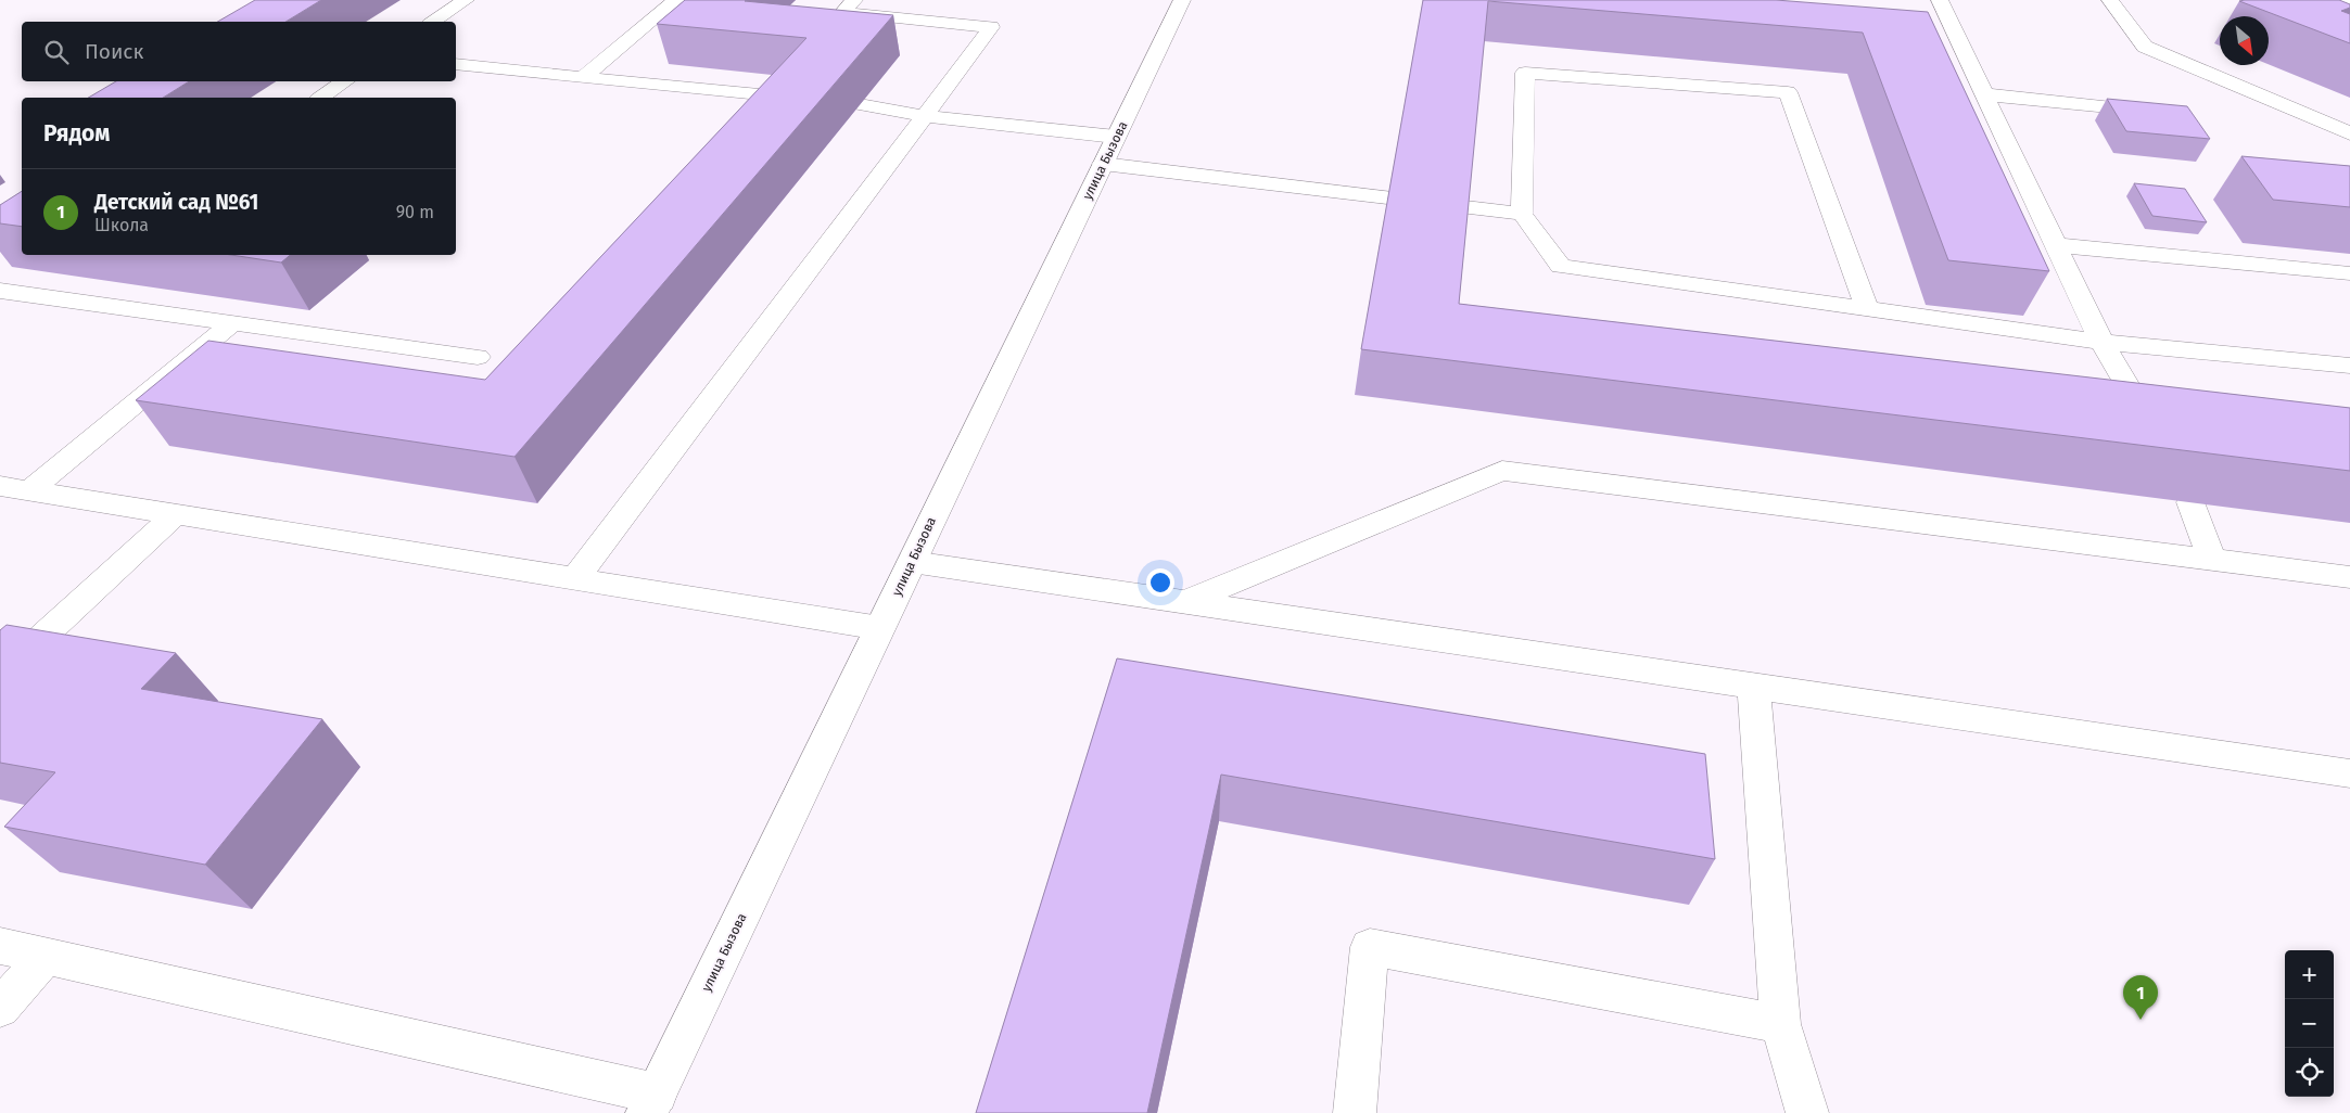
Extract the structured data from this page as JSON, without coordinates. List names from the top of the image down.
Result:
{
  "streets": {
    "street": ["улица Бызова"]
  },
  "north": "bottom right",
  "page": {
    "search": "Поиск",
    "heading": "Рядом",
    "list": [
      {
        "mark": "1",
        "name": "Детский сад №61",
        "note": "Школа",
        "value": "90 m"
      }
    ],
    "map_buttons": ["+", "−"],
    "pins": "1"
  }
}
